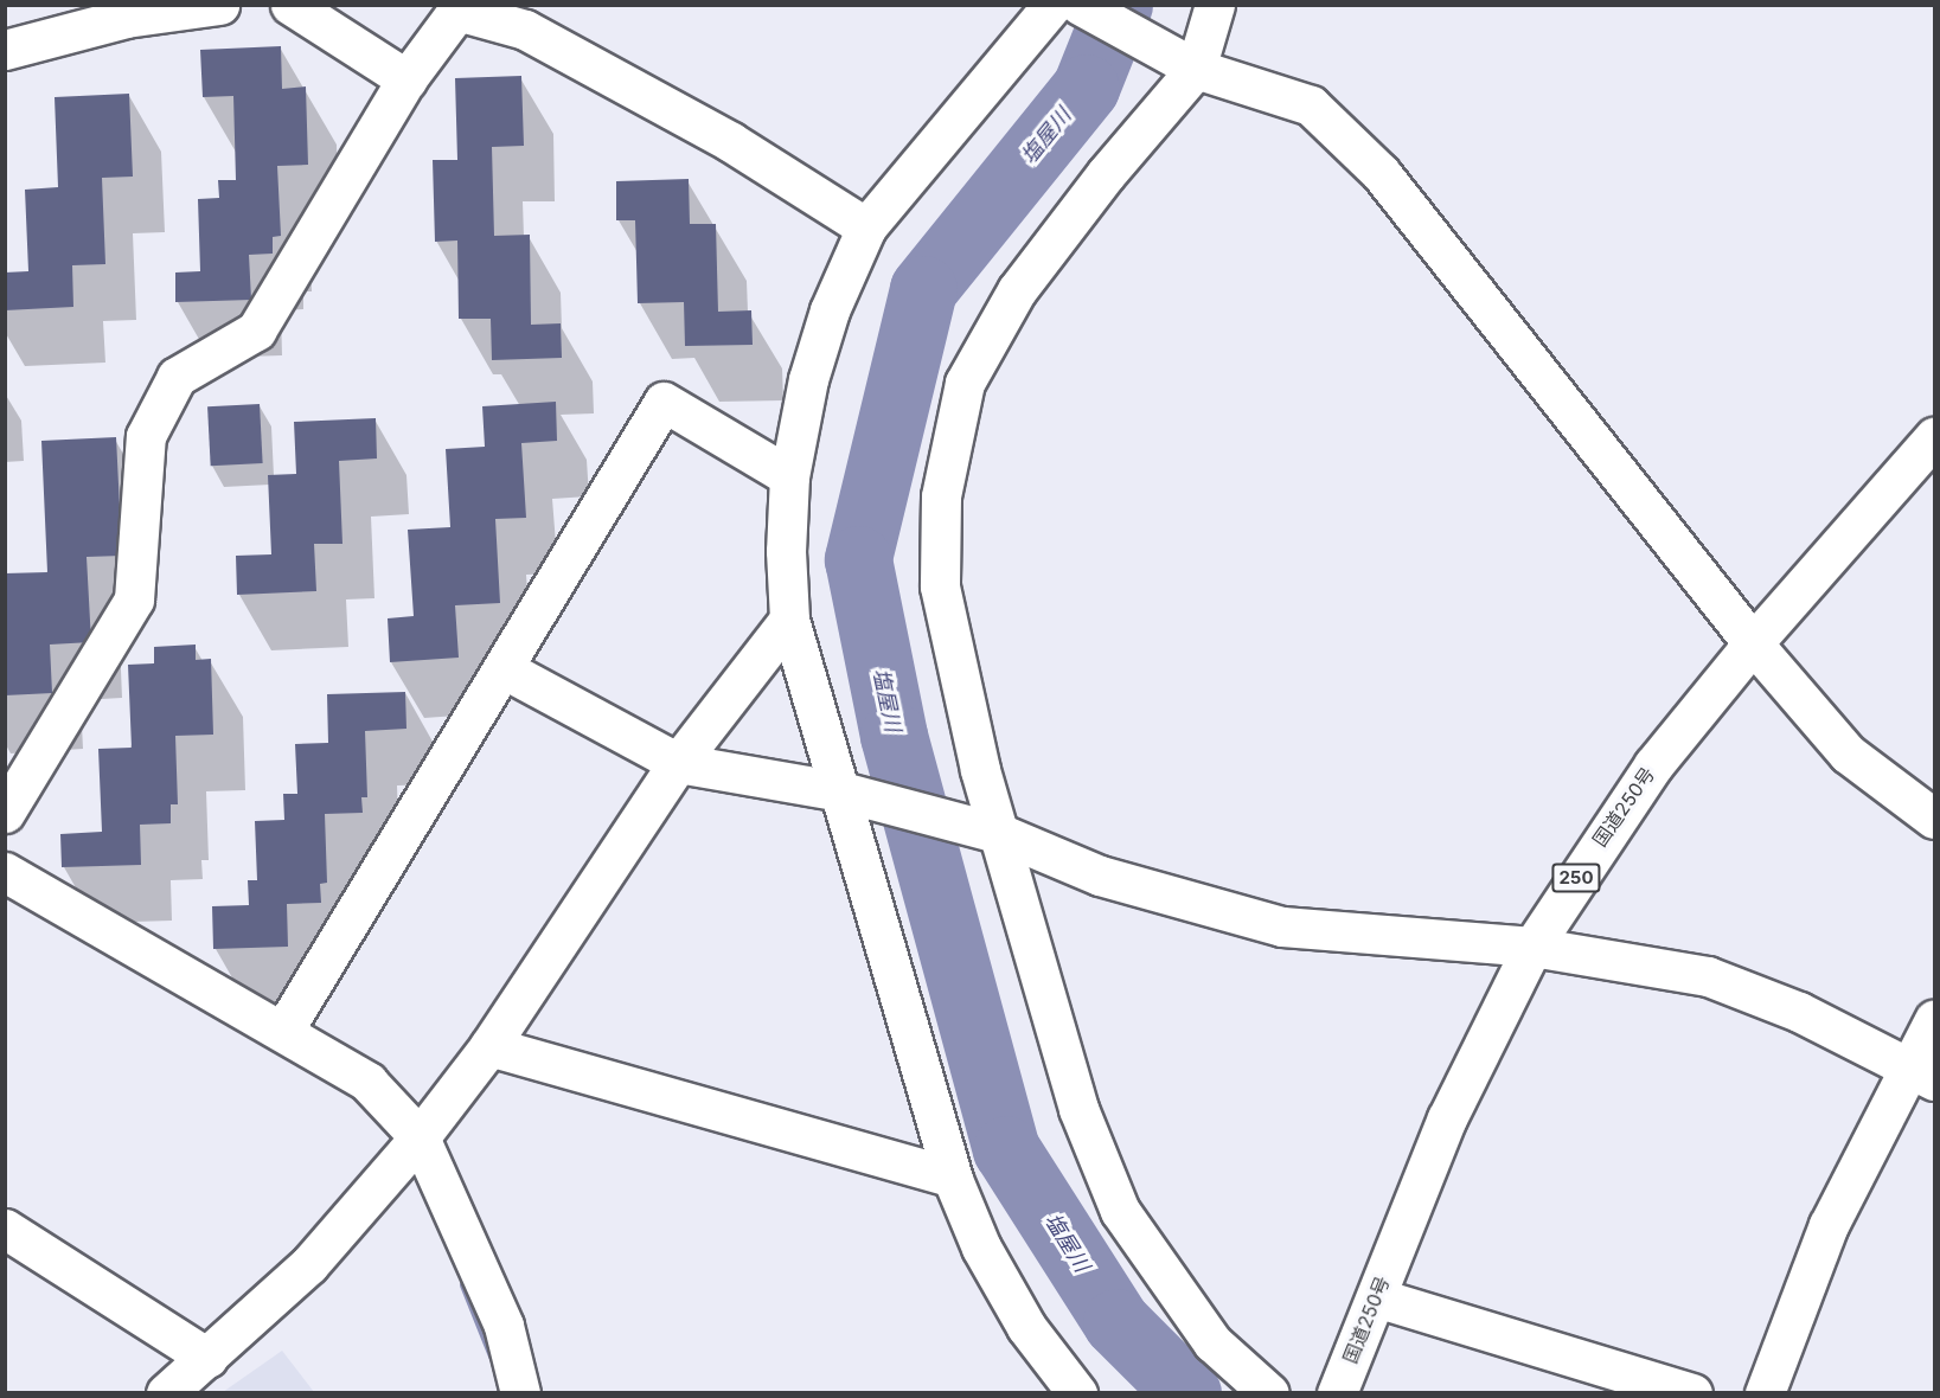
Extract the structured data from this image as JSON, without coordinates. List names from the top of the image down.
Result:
{
  "streets": {
    "main road": ["国道250号", "250"]
  },
  "water": ["塩屋川"]
}
